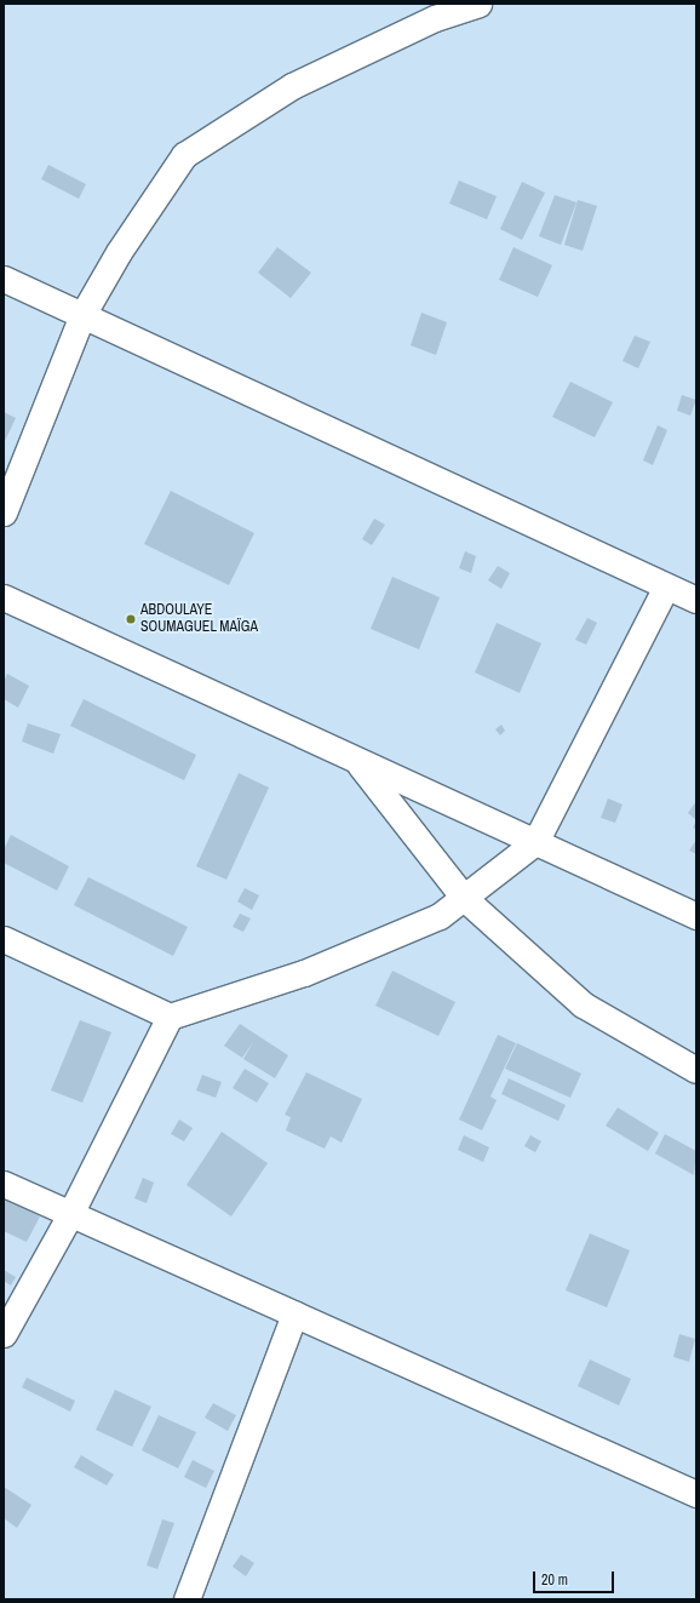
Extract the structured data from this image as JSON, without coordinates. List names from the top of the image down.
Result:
{
  "places": ["ABDOULAYE SOUMAGUEL MAÏGA"],
  "scale_bar": "20 m"
}
